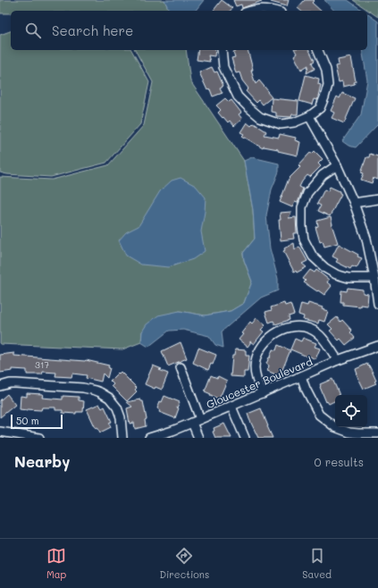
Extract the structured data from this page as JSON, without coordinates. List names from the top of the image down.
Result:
{
  "streets": {
    "street": ["Gloucester Boulevard"]
  },
  "house_numbers": ["317"],
  "scale_bar": "50 m",
  "page": {
    "search": "Search here",
    "scale": "50 m",
    "heading": ["Nearby", "0 results"],
    "nav": ["Map", "Directions", "Saved"]
  }
}
